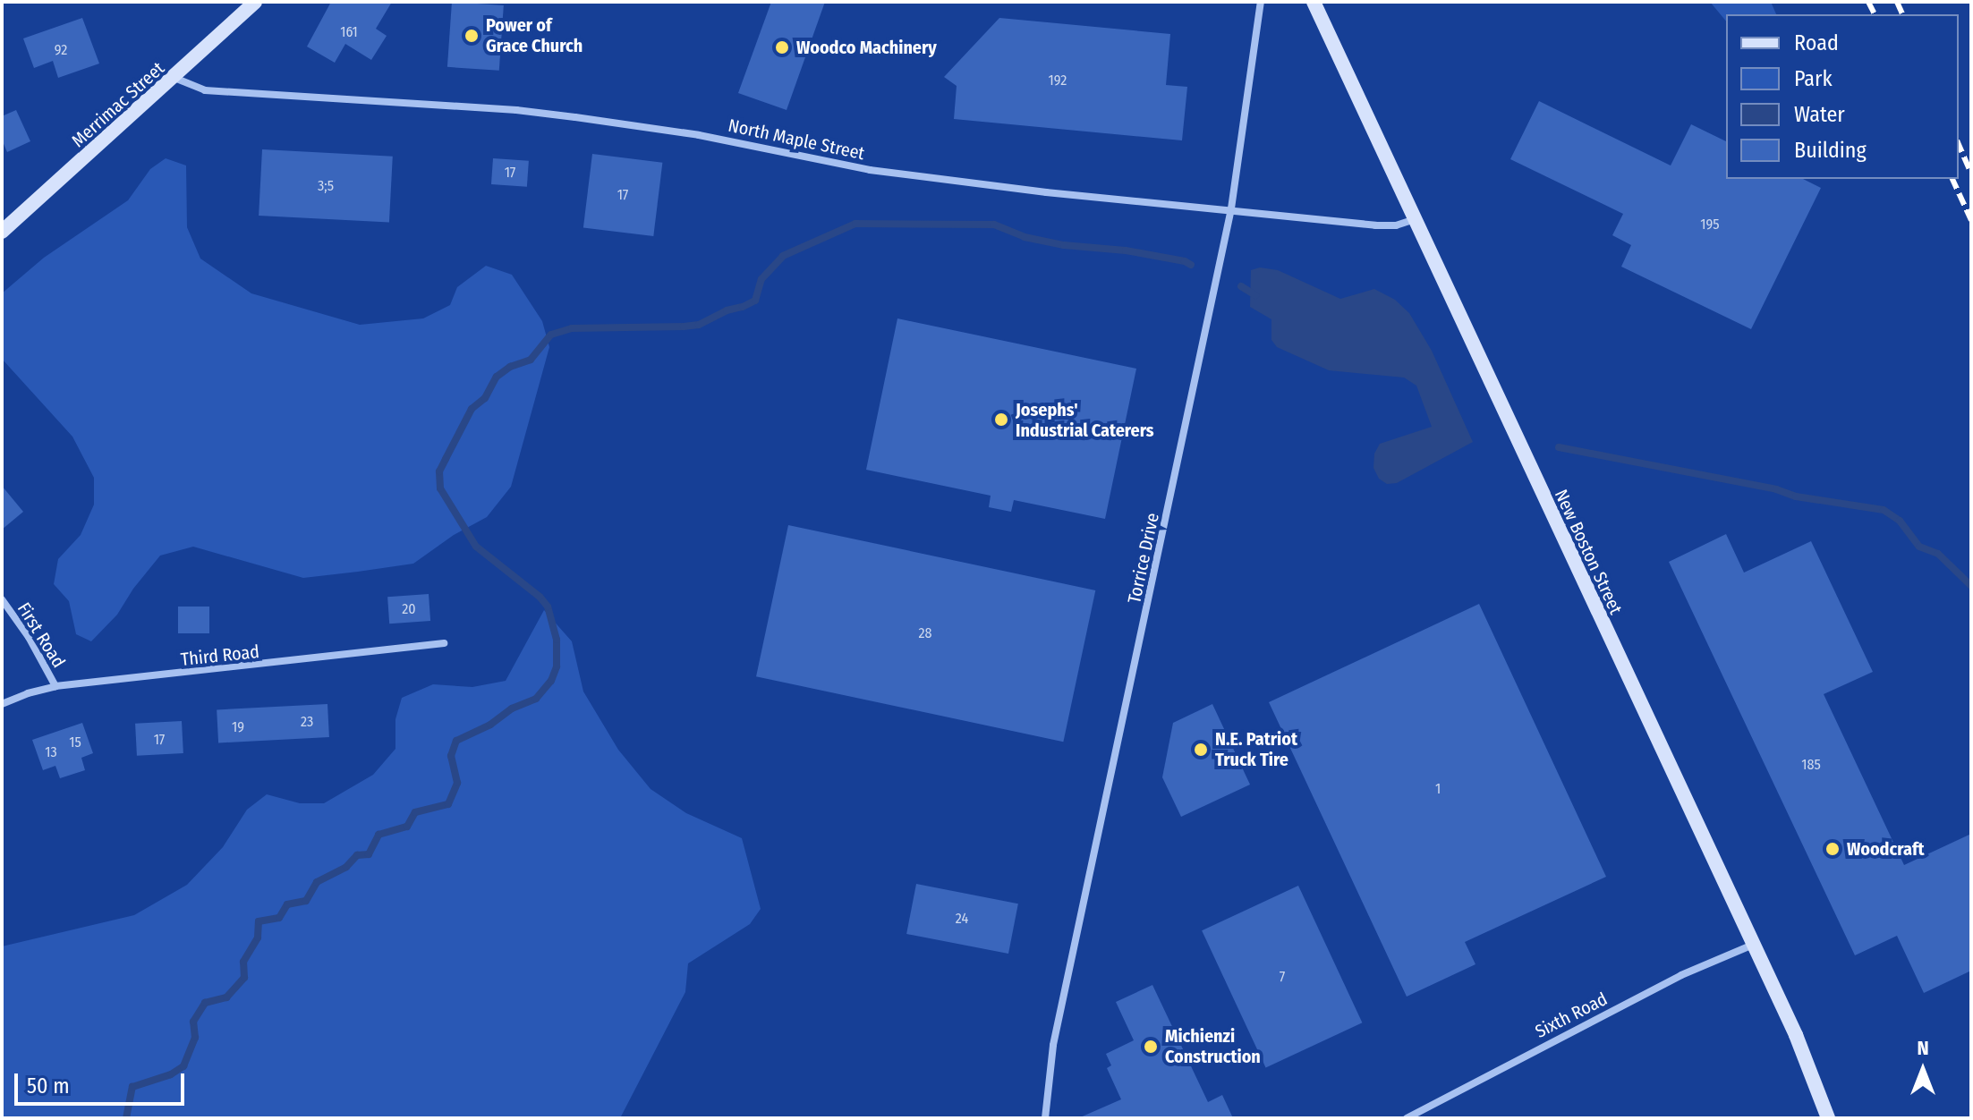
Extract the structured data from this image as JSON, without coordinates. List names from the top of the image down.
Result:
{
  "streets": {
    "main road": ["Merrimac Street", "New Boston Street"],
    "street": [
      "North Maple Street",
      "Torrice Drive",
      "First Road",
      "Third Road",
      "Sixth Road"
    ]
  },
  "crossings": [
    ["Merrimac Street", "North Maple Street"],
    ["North Maple Street", "New Boston Street"],
    ["North Maple Street", "Torrice Drive"],
    ["New Boston Street", "Sixth Road"],
    ["First Road", "Third Road"]
  ],
  "places": [
    "Power of Grace Church",
    "Woodco Machinery",
    "Josephs' Industrial Caterers",
    "N.E. Patriot Truck Tire",
    "Woodcraft",
    "Michienzi Construction"
  ],
  "house_numbers": [
    "161",
    "92",
    "192",
    "17",
    "3;5",
    "17",
    "195",
    "20",
    "28",
    "23",
    "19",
    "17",
    "15",
    "13",
    "185",
    "1",
    "24",
    "7"
  ],
  "legend": [
    "Road",
    "Park",
    "Water",
    "Building"
  ],
  "scale_bar": "50 m",
  "north": "top"
}
